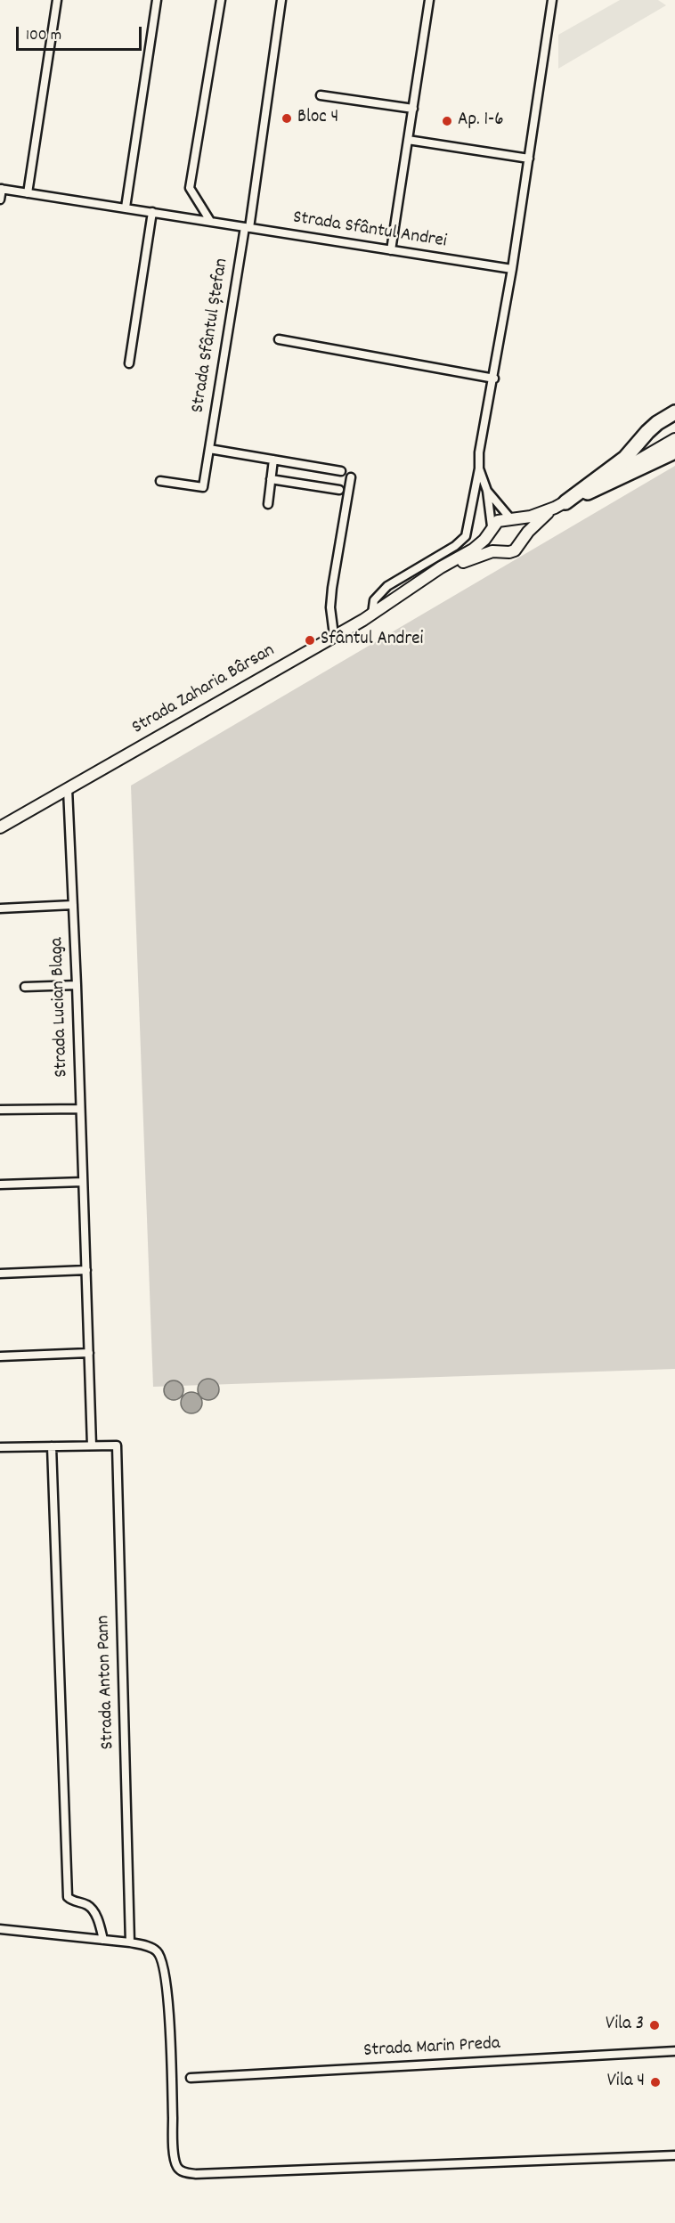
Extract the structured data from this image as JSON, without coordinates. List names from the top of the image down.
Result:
{
  "streets": {
    "main road": ["Strada Zaharia Bârsan"],
    "street": [
      "Strada Sfântul Andrei",
      "Strada Sfântul Ștefan",
      "Strada Lucian Blaga",
      "Strada Anton Pann",
      "Strada Marin Preda"
    ]
  },
  "crossings": [
    ["Strada Sfântul Andrei", "Strada Sfântul Ștefan"],
    ["Strada Zaharia Bârsan", "Strada Lucian Blaga"],
    ["Strada Lucian Blaga", "Strada Anton Pann"]
  ],
  "places": [
    "Bloc 4",
    "Ap. 1-6",
    "Sfântul Andrei",
    "Vila 3",
    "Vila 4"
  ],
  "scale_bar": "100 m"
}
